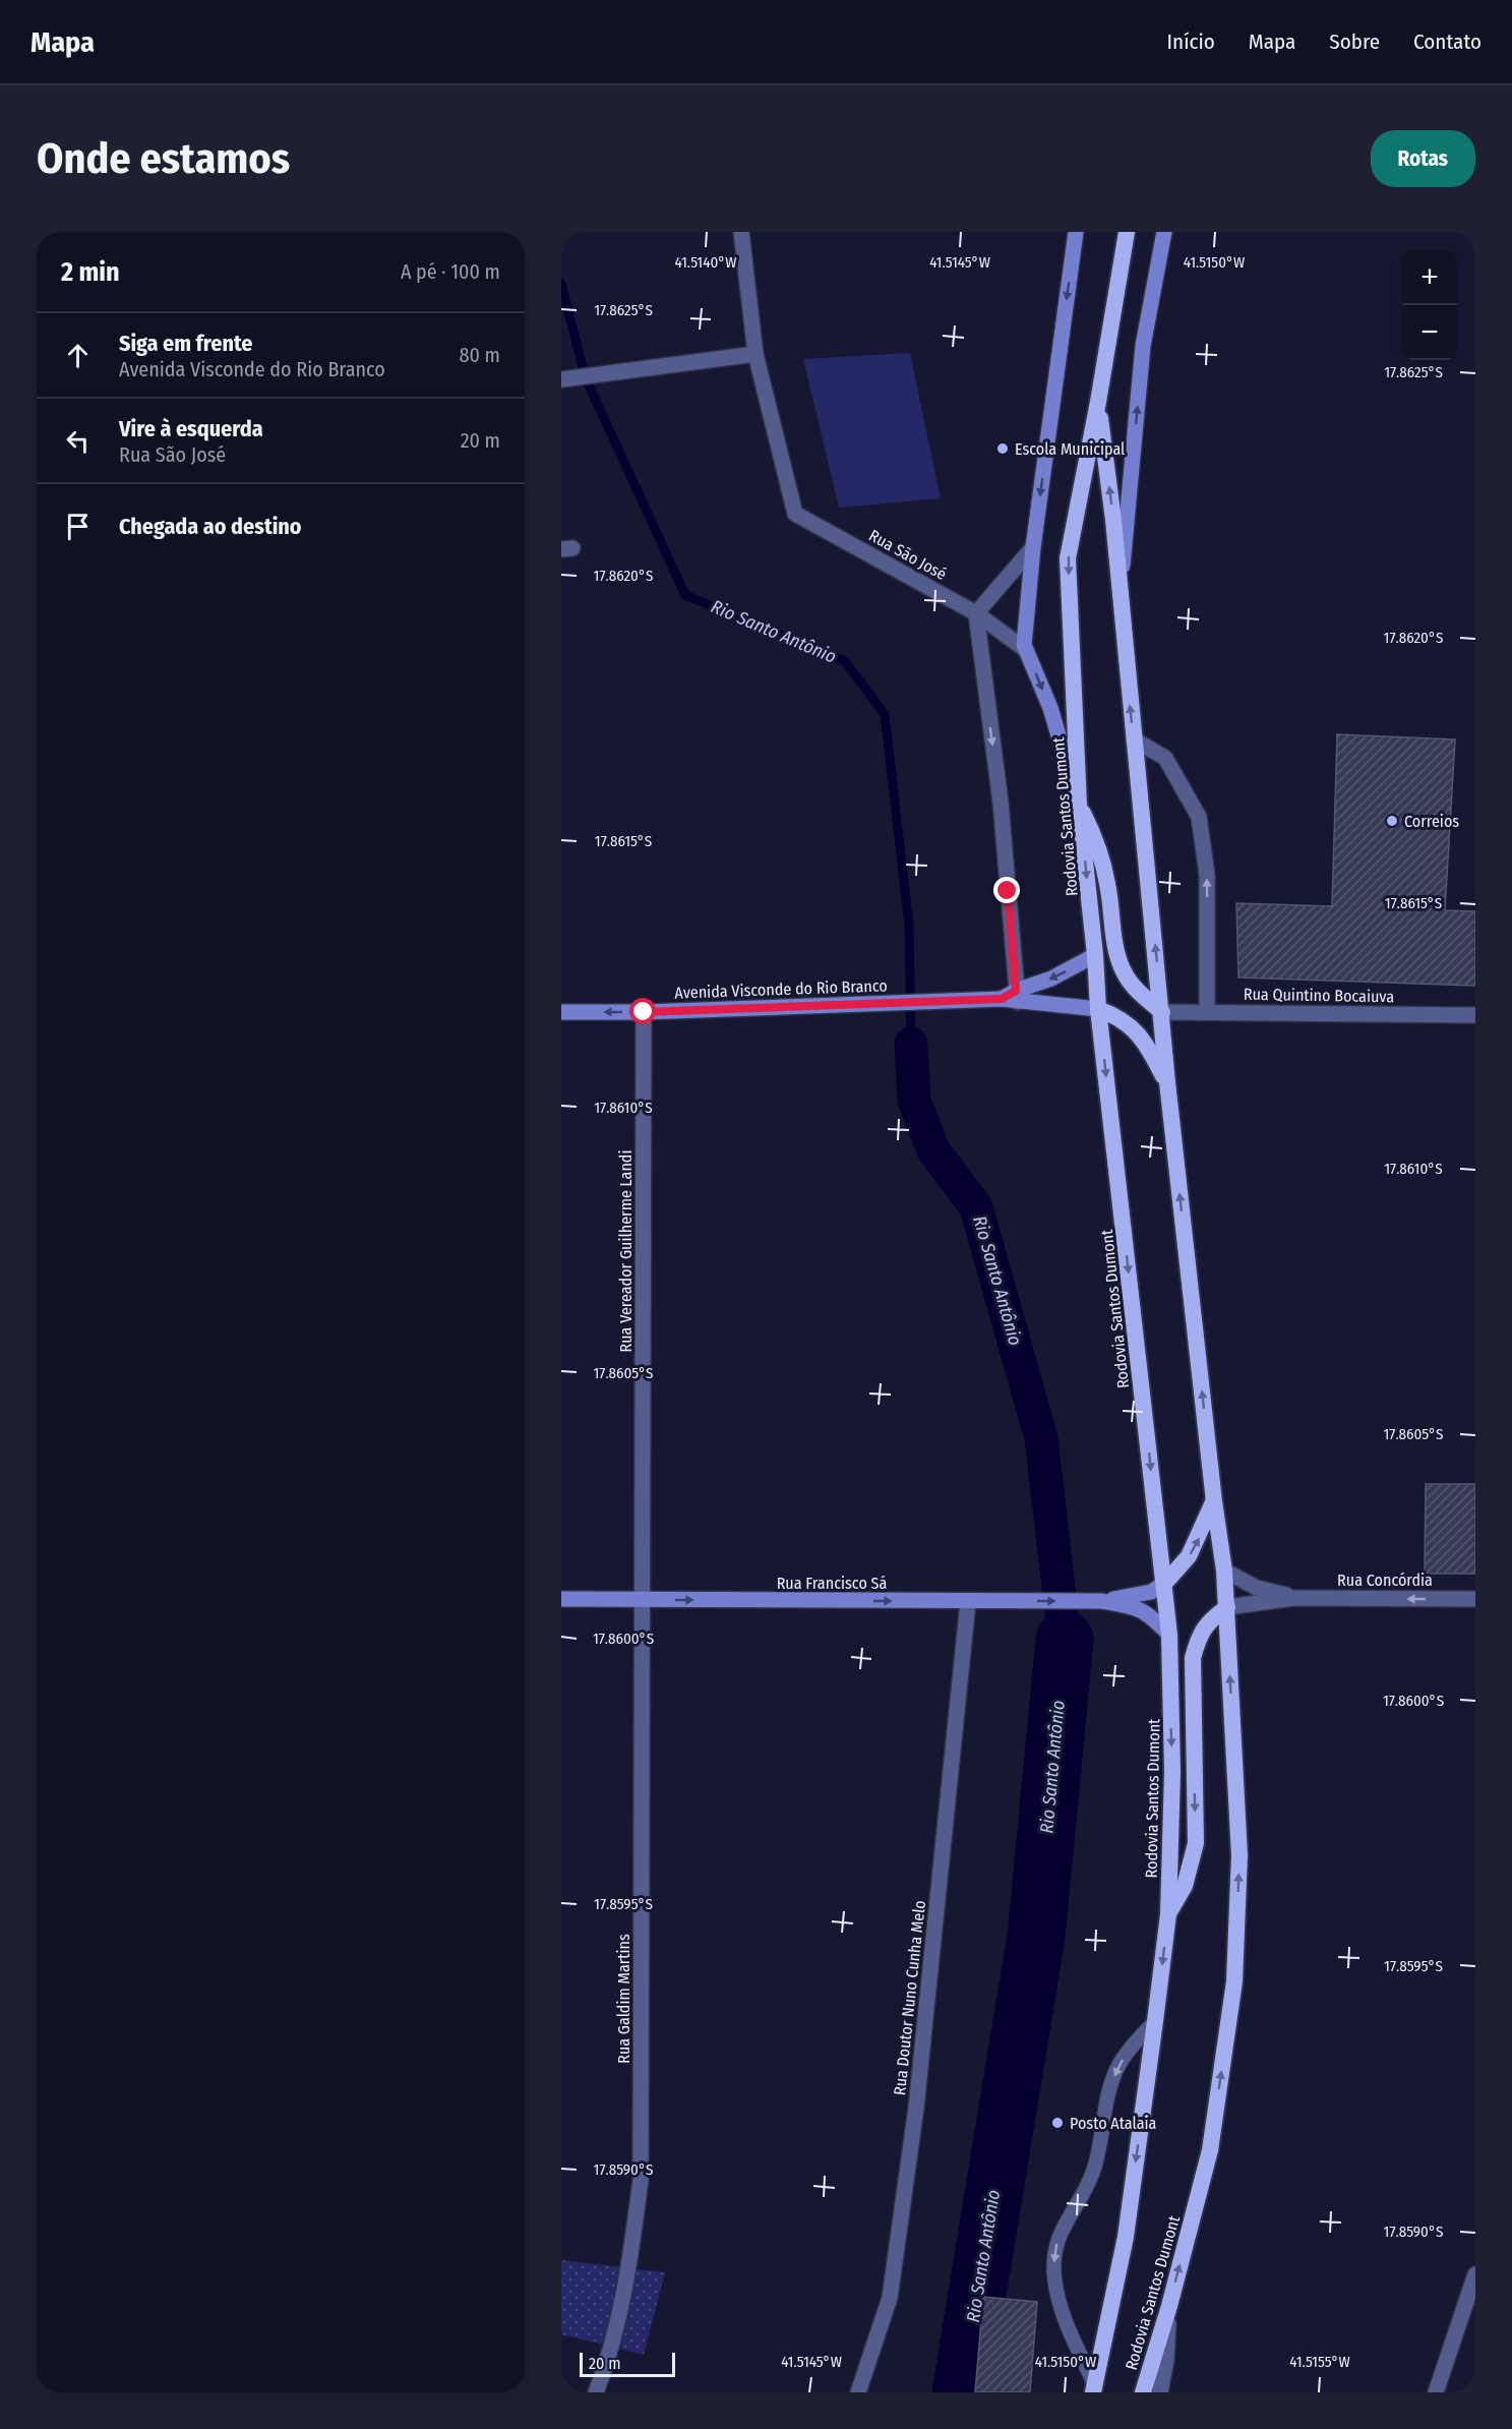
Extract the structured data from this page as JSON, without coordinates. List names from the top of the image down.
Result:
{
  "streets": {
    "highway": ["Rodovia Santos Dumont"],
    "main road": ["Avenida Visconde do Rio Branco", "Rua Francisco Sá"],
    "street": [
      "Rua São José",
      "Rua Quintino Bocaiuva",
      "Rua Vereador Guilherme Landi",
      "Rua Concórdia",
      "Rua Doutor Nuno Cunha Melo",
      "Rua Galdim Martins"
    ]
  },
  "crossings": [
    ["Rodovia Santos Dumont", "Avenida Visconde do Rio Branco"],
    ["Rodovia Santos Dumont", "Rua Quintino Bocaiuva"],
    ["Rodovia Santos Dumont", "Rua Concórdia"],
    ["Rodovia Santos Dumont", "Rua Francisco Sá"],
    ["Avenida Visconde do Rio Branco", "Rua Vereador Guilherme Landi"],
    ["Rua Vereador Guilherme Landi", "Rua Francisco Sá"],
    ["Rua Vereador Guilherme Landi", "Rua Galdim Martins"],
    ["Rua Francisco Sá", "Rua Doutor Nuno Cunha Melo"],
    ["Rua Francisco Sá", "Rua Galdim Martins"]
  ],
  "one_way": ["Rua Concórdia", "Rua Francisco Sá"],
  "water": ["Rio Santo Antônio"],
  "places": ["Escola Municipal", "Correios", "Posto Atalaia"],
  "scale_bar": "20 m",
  "page": {
    "header": "Mapa",
    "nav": [
      "Início",
      "Mapa",
      "Sobre",
      "Contato"
    ],
    "buttons": "Rotas",
    "title": "Onde estamos",
    "heading": ["2 min", "A pé · 100 m"],
    "map_buttons": ["+", "−"],
    "list": [
      ["Siga em frente", "Avenida Visconde do Rio Branco", "80 m"],
      ["Vire à esquerda", "Rua São José", "20 m"],
      "Chegada ao destino"
    ],
    "scale": "20 m"
  },
  "coordinates": [
    "41.5140°W",
    "41.5145°W",
    "41.5150°W",
    "17.8625°S",
    "17.8620°S",
    "17.8615°S",
    "17.8610°S",
    "17.8605°S",
    "17.8600°S",
    "17.8595°S",
    "17.8590°S",
    "41.5155°W"
  ]
}
